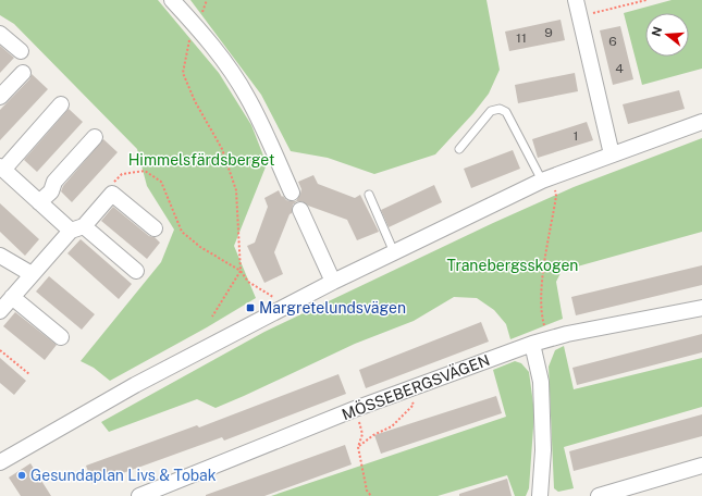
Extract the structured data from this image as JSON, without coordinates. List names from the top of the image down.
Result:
{
  "streets": {
    "street": ["MÖSSEBERGSVÄGEN"]
  },
  "parks": ["Himmelsfärdsberget", "Tranebergsskogen"],
  "places": {
    "transit": ["Margretelundsvägen"],
    "other": ["Gesundaplan Livs & Tobak"]
  },
  "house_numbers": [
    "9",
    "11",
    "6",
    "4",
    "1"
  ],
  "north": "left"
}
